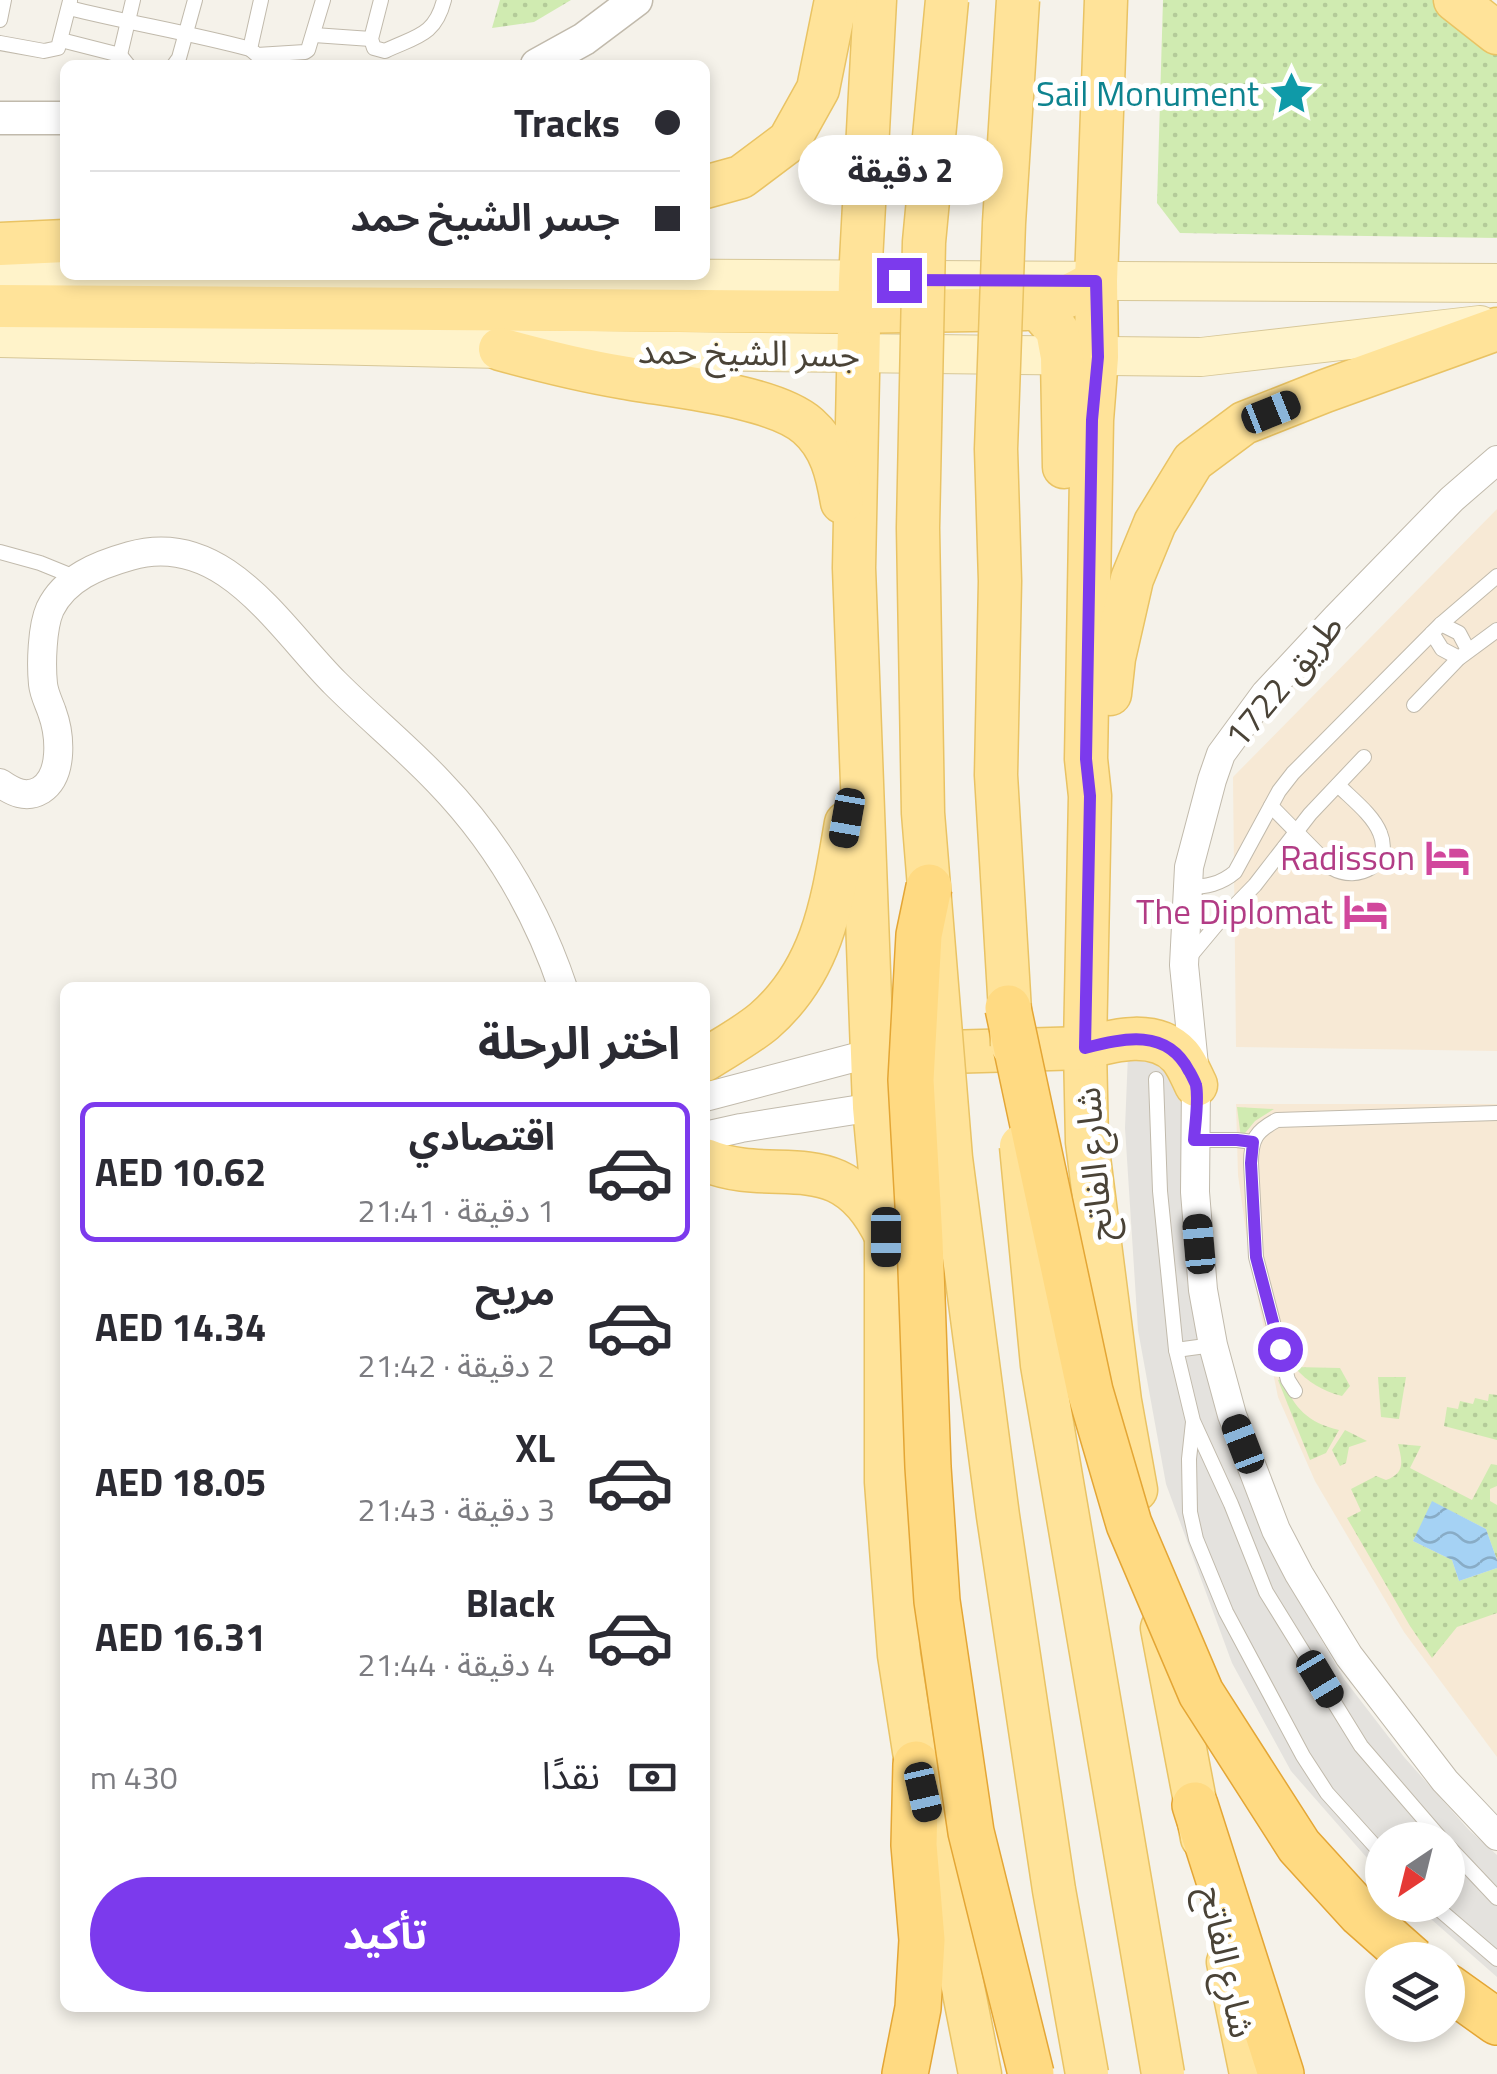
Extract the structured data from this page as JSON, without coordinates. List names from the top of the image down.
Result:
{
  "streets": {
    "main road": ["جسر الشيخ حمد", "شارع الفاتح"],
    "street": ["طريق 1722"]
  },
  "crossings": [
    ["جسر الشيخ حمد", "شارع الفاتح"]
  ],
  "places": {
    "place": ["Sail Monument"],
    "hotel": ["Radisson", "The Diplomat"]
  },
  "north": "bottom left",
  "page": {
    "banner": ["Tracks", "جسر الشيخ حمد"],
    "bubble": "2 دقيقة",
    "heading": "اختر الرحلة",
    "list": [
      {
        "name": "اقتصادي",
        "note": "1 دقيقة · 21:41",
        "value": "AED 10.62"
      },
      {
        "name": "مريح",
        "note": "2 دقيقة · 21:42",
        "value": "AED 14.34"
      },
      {
        "name": "XL",
        "note": "3 دقيقة · 21:43",
        "value": "AED 18.05"
      },
      {
        "name": "Black",
        "note": "4 دقيقة · 21:44",
        "value": "AED 16.31"
      }
    ],
    "pay": ["نقدًا", "430 m"],
    "buttons": "تأكيد"
  }
}
